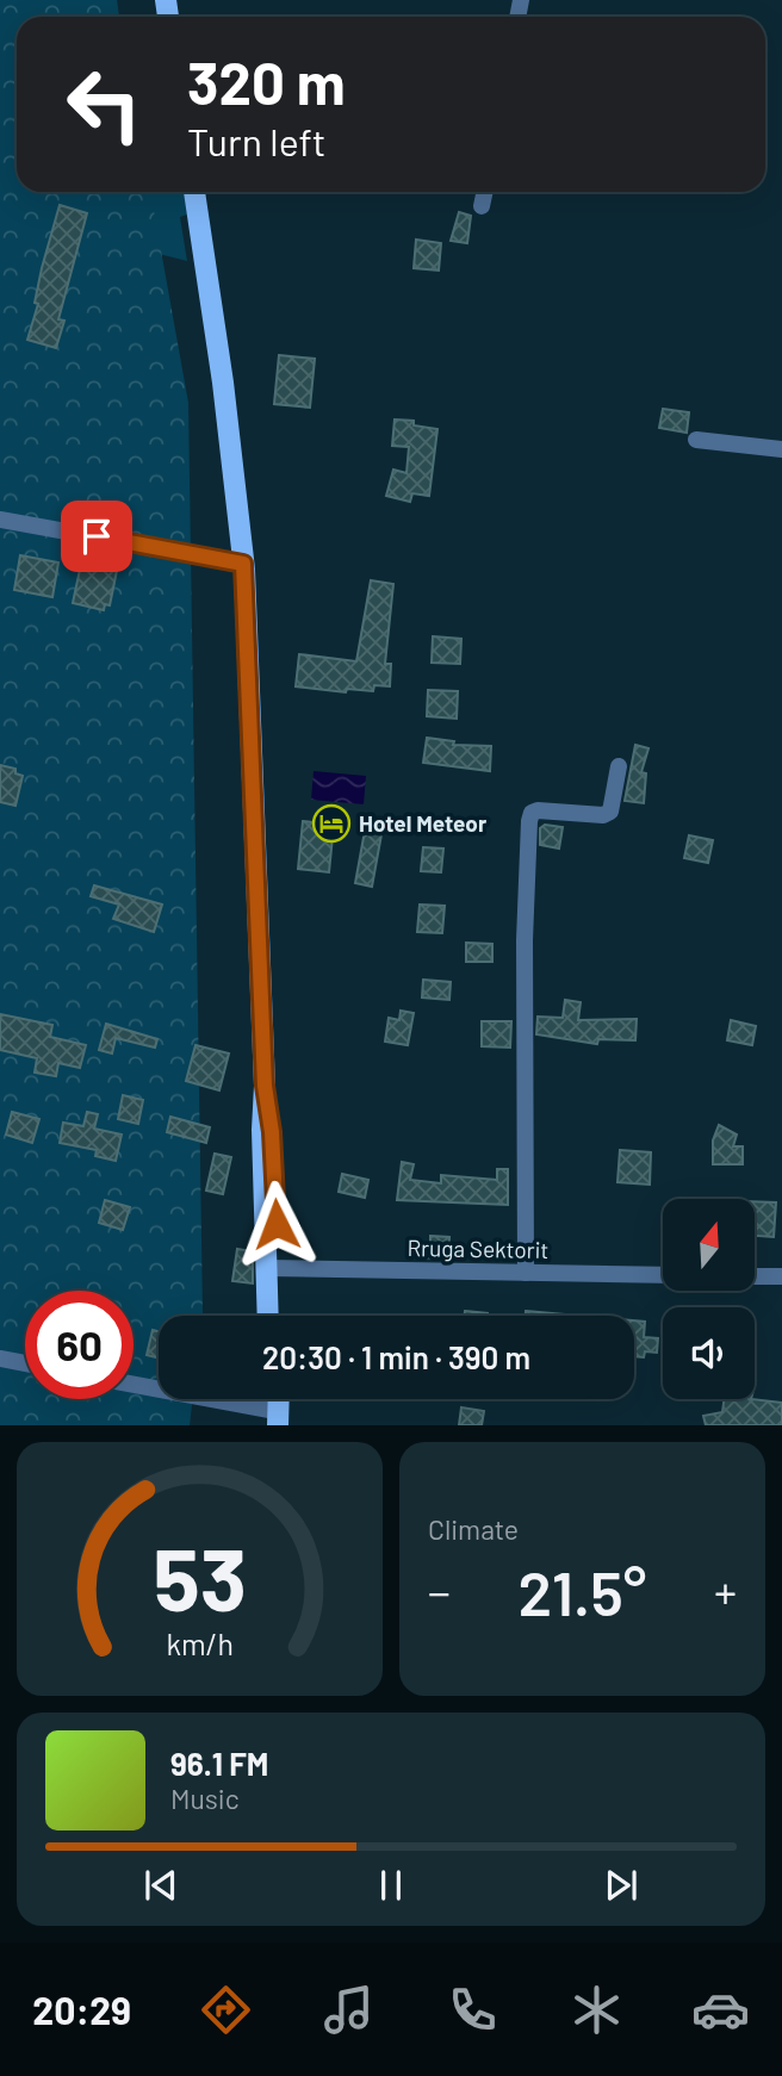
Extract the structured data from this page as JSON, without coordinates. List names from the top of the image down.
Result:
{
  "streets": {
    "street": ["Rruga Sektorit"]
  },
  "places": {
    "hotel": ["Hotel Meteor"]
  },
  "north": "top",
  "page": {
    "turn": ["320 m", "Turn left"],
    "limit": "60",
    "trip": "20:30 · 1 min · 390 m",
    "tile": "Climate",
    "heat": ["−", "21.5°", "+"],
    "song": ["96.1 FM", "Music"],
    "tabs": "20:29",
    "gauge": ["53", "km/h"]
  }
}
